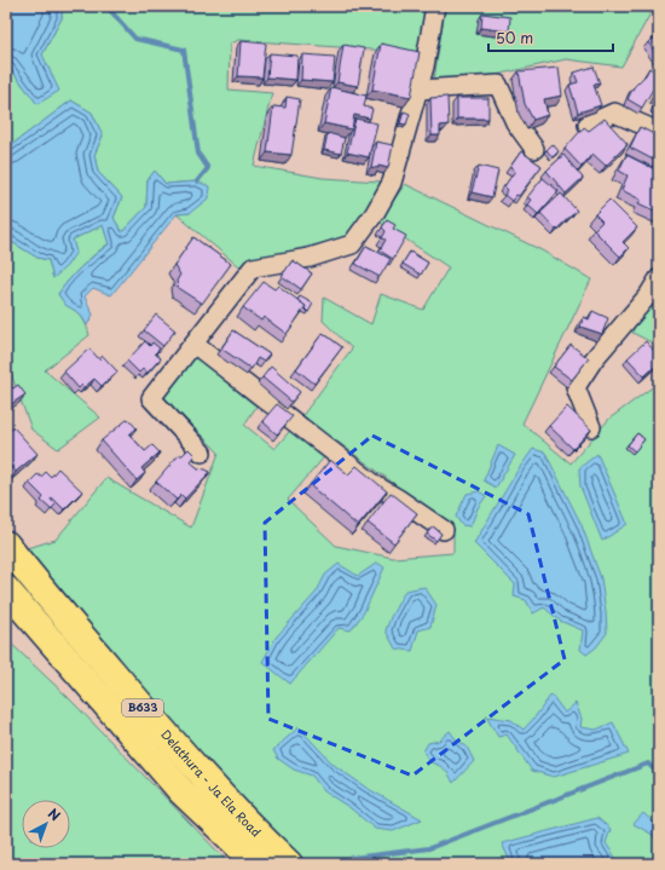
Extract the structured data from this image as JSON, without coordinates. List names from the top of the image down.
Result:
{
  "streets": {
    "main road": ["B633", "Delathura - Ja Ela Road"]
  },
  "scale_bar": "50 m",
  "north": "top right"
}
